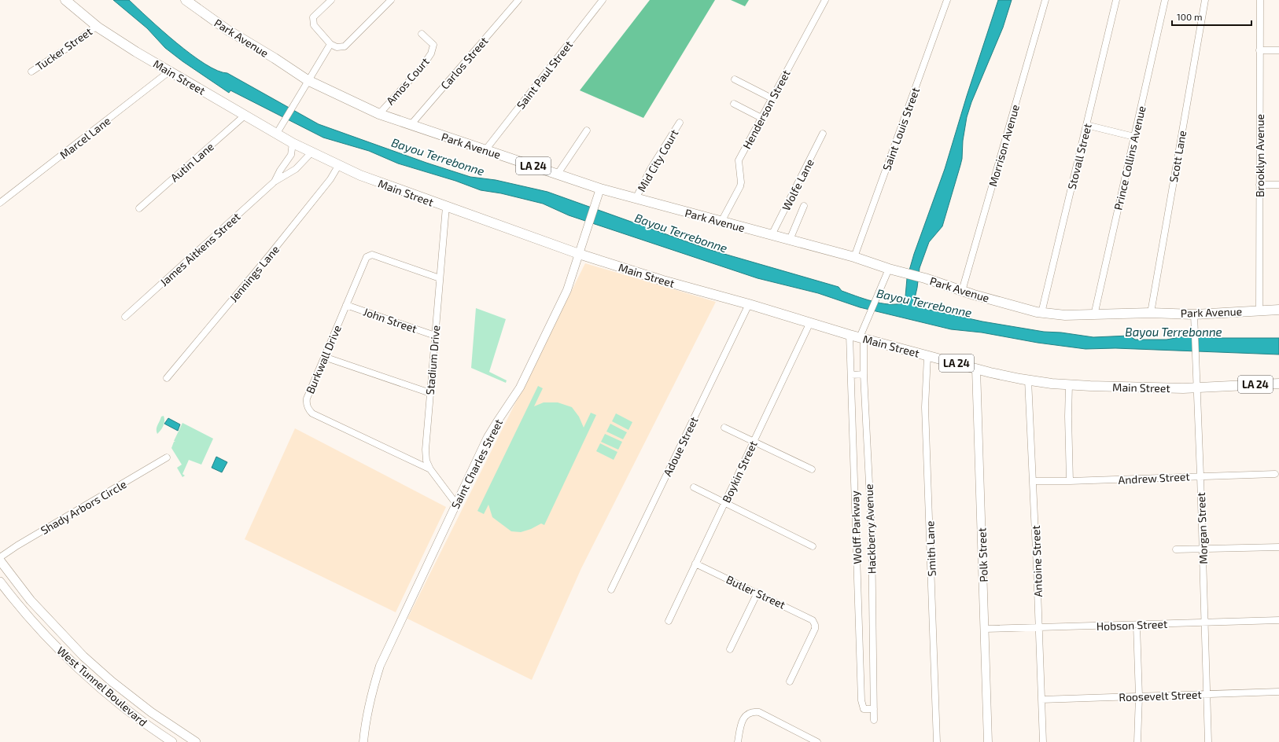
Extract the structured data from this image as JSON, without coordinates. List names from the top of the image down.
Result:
{
  "streets": {
    "main road": [
      "Park Avenue",
      "Main Street",
      "LA 24",
      "West Tunnel Boulevard"
    ],
    "street": [
      "Tucker Street",
      "Carlos Street",
      "Saint Paul Street",
      "Amos Court",
      "Henderson Street",
      "Saint Louis Street",
      "Marcel Lane",
      "Morrison Avenue",
      "Brooklyn Avenue",
      "Stovall Street",
      "Scott Lane",
      "Prince Collins Avenue",
      "Mid City Court",
      "Autin Lane",
      "Wolfe Lane",
      "James Aitkens Street",
      "Jennings Lane",
      "John Street",
      "Burkwall Drive",
      "Stadium Drive",
      "Adoue Street",
      "Saint Charles Street",
      "Boykin Street",
      "Andrew Street",
      "Shady Arbors Circle",
      "Wolff Parkway",
      "Morgan Street",
      "Hackberry Avenue",
      "Smith Lane",
      "Polk Street",
      "Antoine Street",
      "Butler Street",
      "Hobson Street",
      "Roosevelt Street"
    ]
  },
  "crossings": [
    ["Park Avenue", "Carlos Street"],
    ["Park Avenue", "Saint Paul Street"],
    ["Park Avenue", "Amos Court"],
    ["Park Avenue", "Henderson Street"],
    ["Park Avenue", "Saint Louis Street"],
    ["Park Avenue", "Morrison Avenue"],
    ["Park Avenue", "Brooklyn Avenue"],
    ["Park Avenue", "Stovall Street"],
    ["Park Avenue", "Scott Lane"],
    ["Park Avenue", "Prince Collins Avenue"],
    ["Park Avenue", "Mid City Court"],
    ["Park Avenue", "Wolfe Lane"],
    ["Park Avenue", "Saint Charles Street"],
    ["Park Avenue", "Morgan Street"],
    ["Park Avenue", "Hackberry Avenue"],
    ["Tucker Street", "Main Street"],
    ["Main Street", "Marcel Lane"],
    ["Main Street", "Autin Lane"],
    ["Main Street", "James Aitkens Street"],
    ["Main Street", "Jennings Lane"],
    ["Main Street", "Stadium Drive"],
    ["Main Street", "Adoue Street"],
    ["Main Street", "Saint Charles Street"],
    ["Main Street", "Boykin Street"],
    ["Main Street", "Wolff Parkway"],
    ["Main Street", "Morgan Street"],
    ["Main Street", "Hackberry Avenue"],
    ["Main Street", "Smith Lane"],
    ["Main Street", "Polk Street"],
    ["Main Street", "Antoine Street"],
    ["John Street", "Burkwall Drive"],
    ["John Street", "Stadium Drive"],
    ["Burkwall Drive", "Stadium Drive"],
    ["Stadium Drive", "Saint Charles Street"],
    ["Boykin Street", "Butler Street"],
    ["Andrew Street", "Morgan Street"],
    ["Andrew Street", "Antoine Street"],
    ["Wolff Parkway", "Hackberry Avenue"],
    ["Morgan Street", "Hobson Street"],
    ["Morgan Street", "Roosevelt Street"],
    ["Polk Street", "Hobson Street"],
    ["Antoine Street", "Hobson Street"],
    ["Antoine Street", "Roosevelt Street"]
  ],
  "water": ["Bayou Terrebonne"],
  "scale_bar": "100 m"
}
